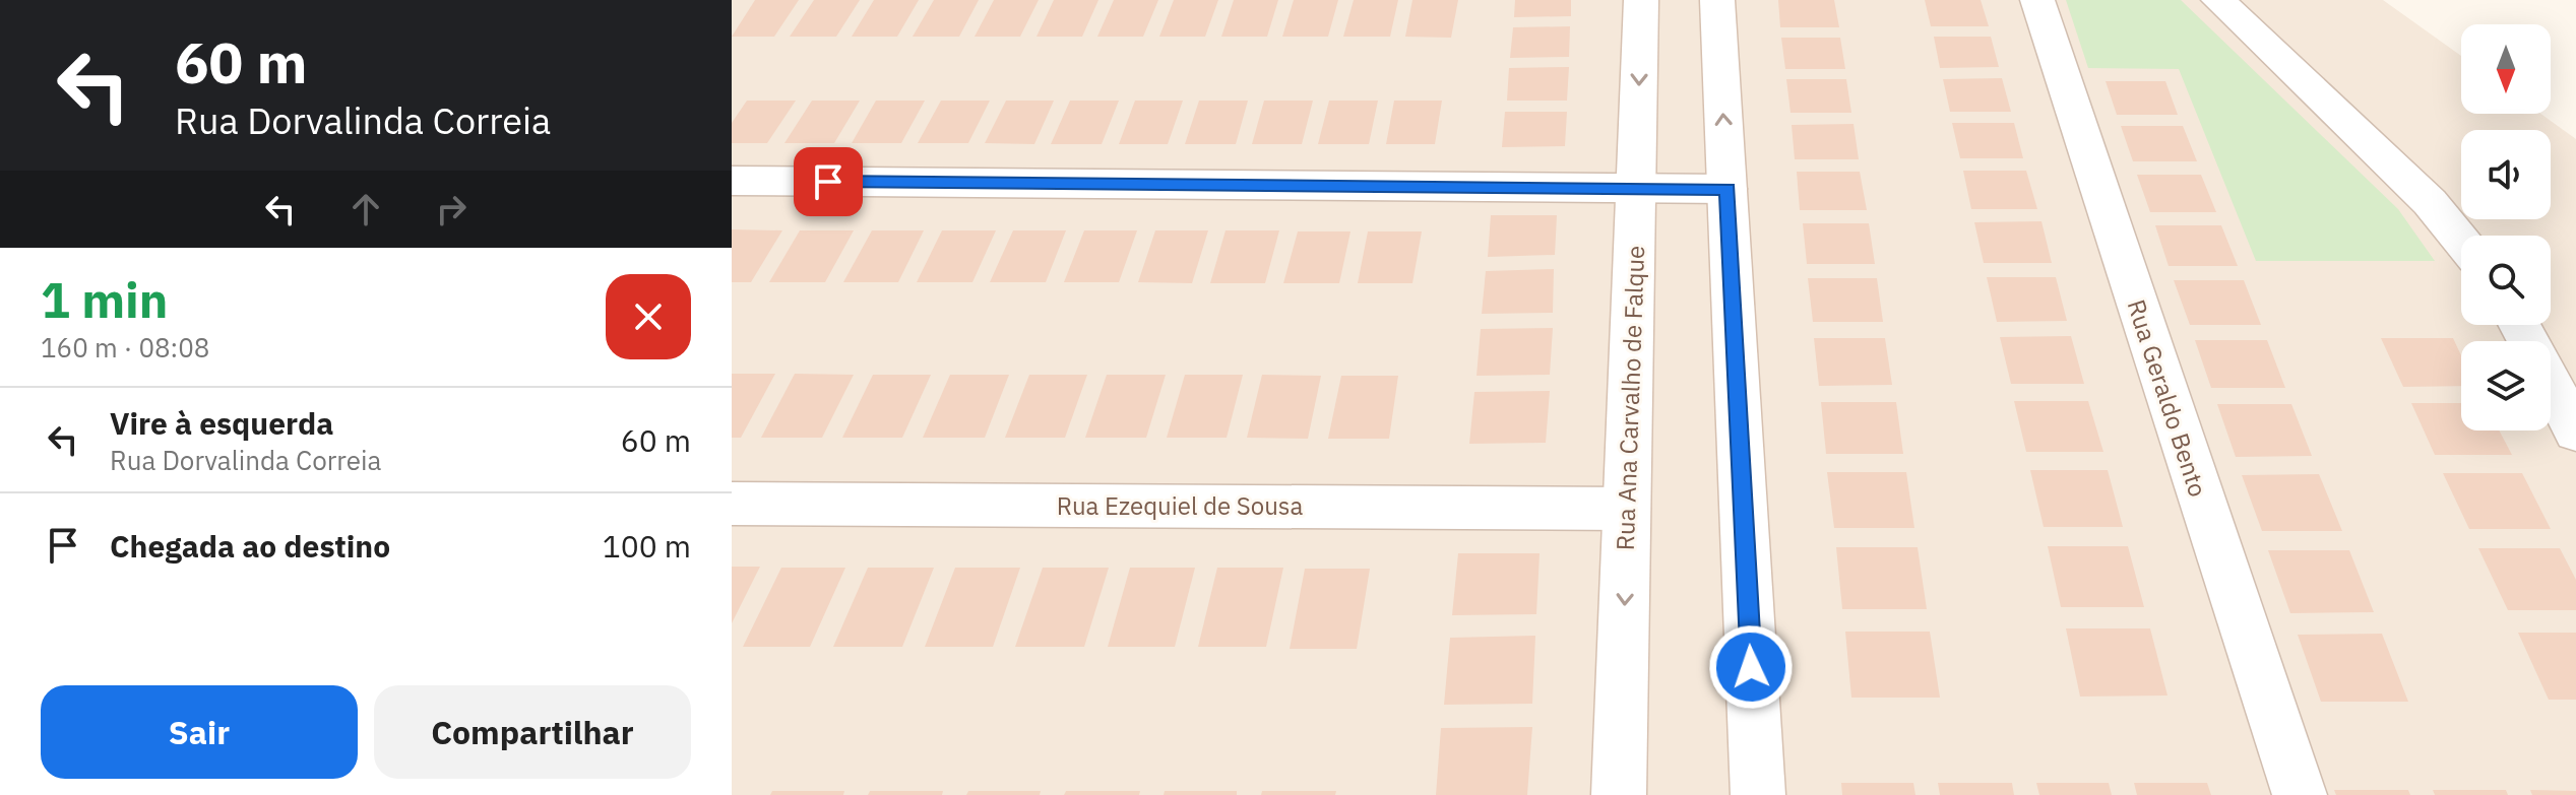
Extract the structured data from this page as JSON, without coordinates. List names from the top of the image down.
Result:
{
  "streets": {
    "street": ["Rua Ana Carvalho de Falque", "Rua Geraldo Bento", "Rua Ezequiel de Sousa"]
  },
  "crossings": [
    ["Rua Ana Carvalho de Falque", "Rua Ezequiel de Sousa"]
  ],
  "north": "bottom",
  "page": {
    "turn": ["60 m", "Rua Dorvalinda Correia"],
    "heading": ["1 min", "160 m · 08:08"],
    "list": [
      {
        "name": "Vire à esquerda",
        "note": "Rua Dorvalinda Correia",
        "value": "60 m"
      },
      {
        "name": "Chegada ao destino",
        "value": "100 m"
      }
    ],
    "buttons": ["Sair", "Compartilhar"]
  }
}
